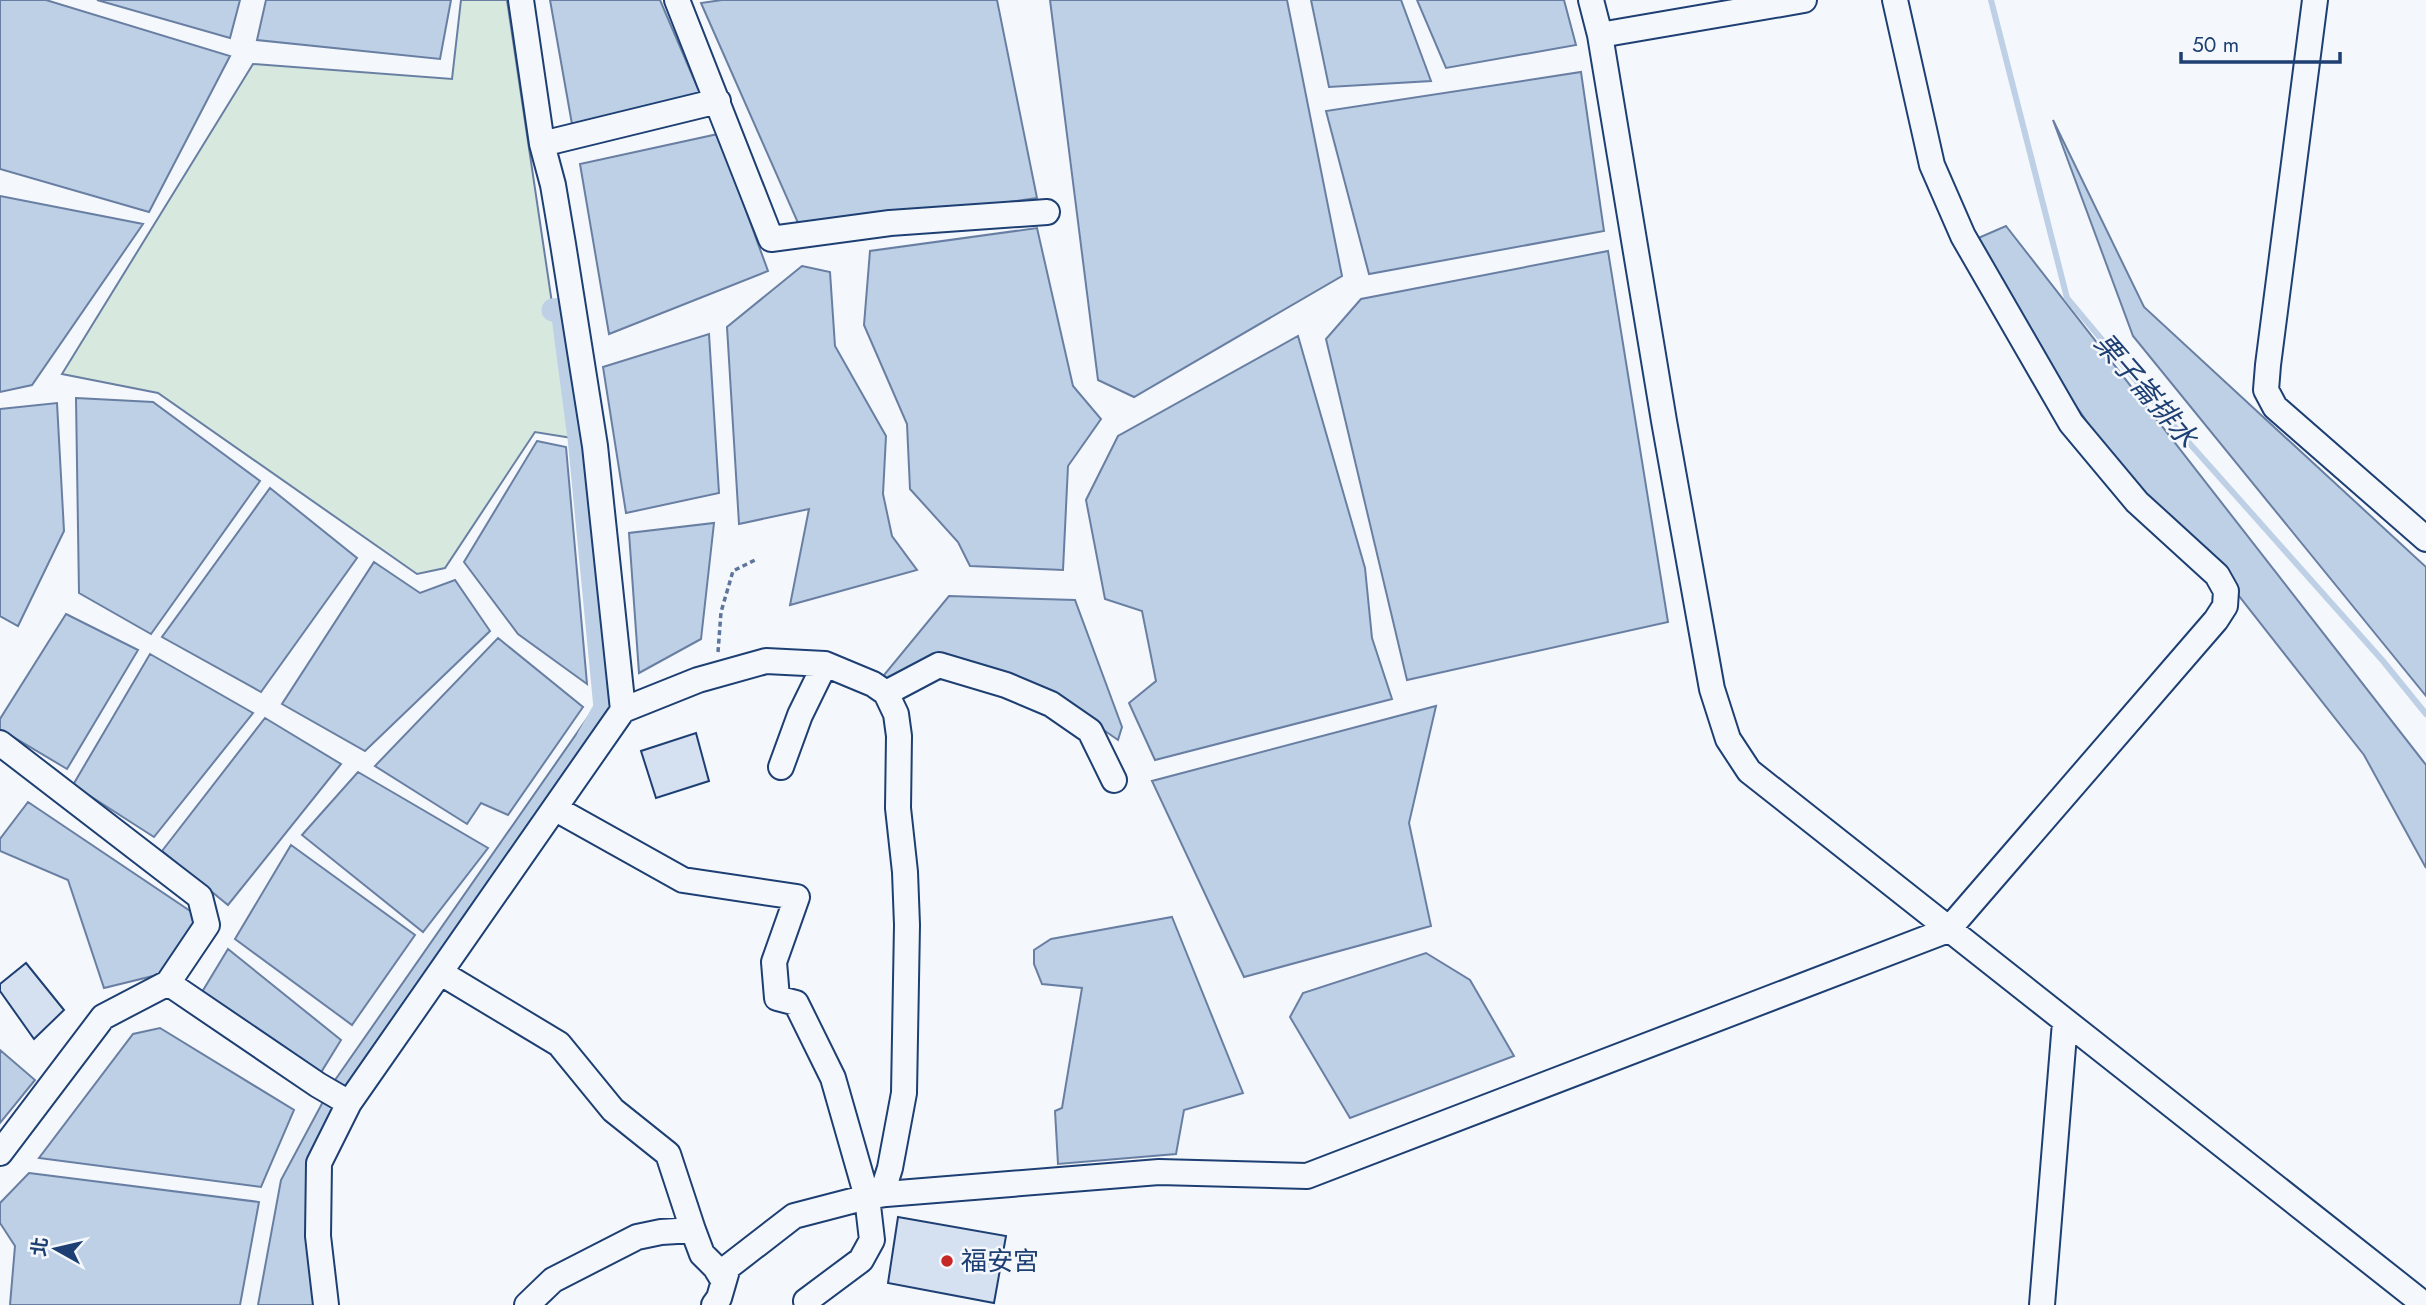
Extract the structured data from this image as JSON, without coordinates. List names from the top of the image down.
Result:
{
  "water": ["栗子崙排水"],
  "places": ["福安宮"],
  "scale_bar": "50 m",
  "north": "left"
}
